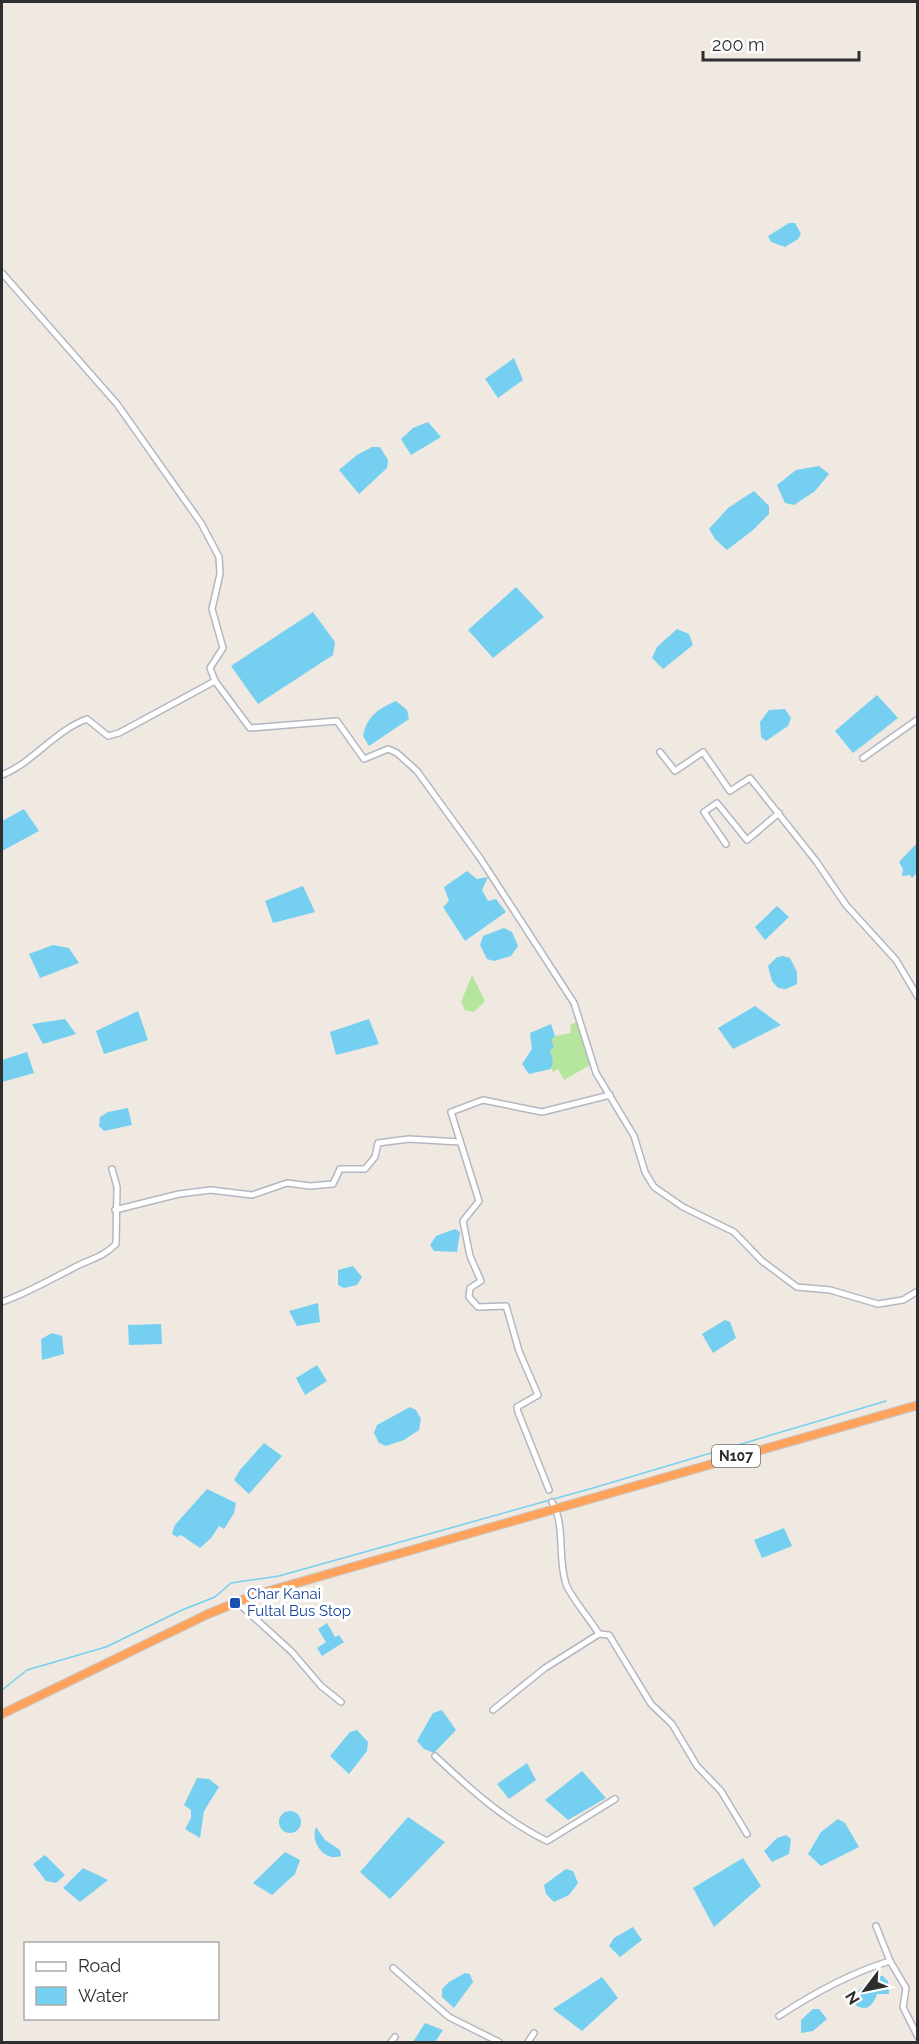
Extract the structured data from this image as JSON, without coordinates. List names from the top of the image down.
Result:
{
  "streets": {
    "highway": ["N107"]
  },
  "places": {
    "transit": ["Char Kanai Fultal Bus Stop"]
  },
  "legend": ["Road", "Water"],
  "scale_bar": "200 m",
  "north": "bottom left"
}
